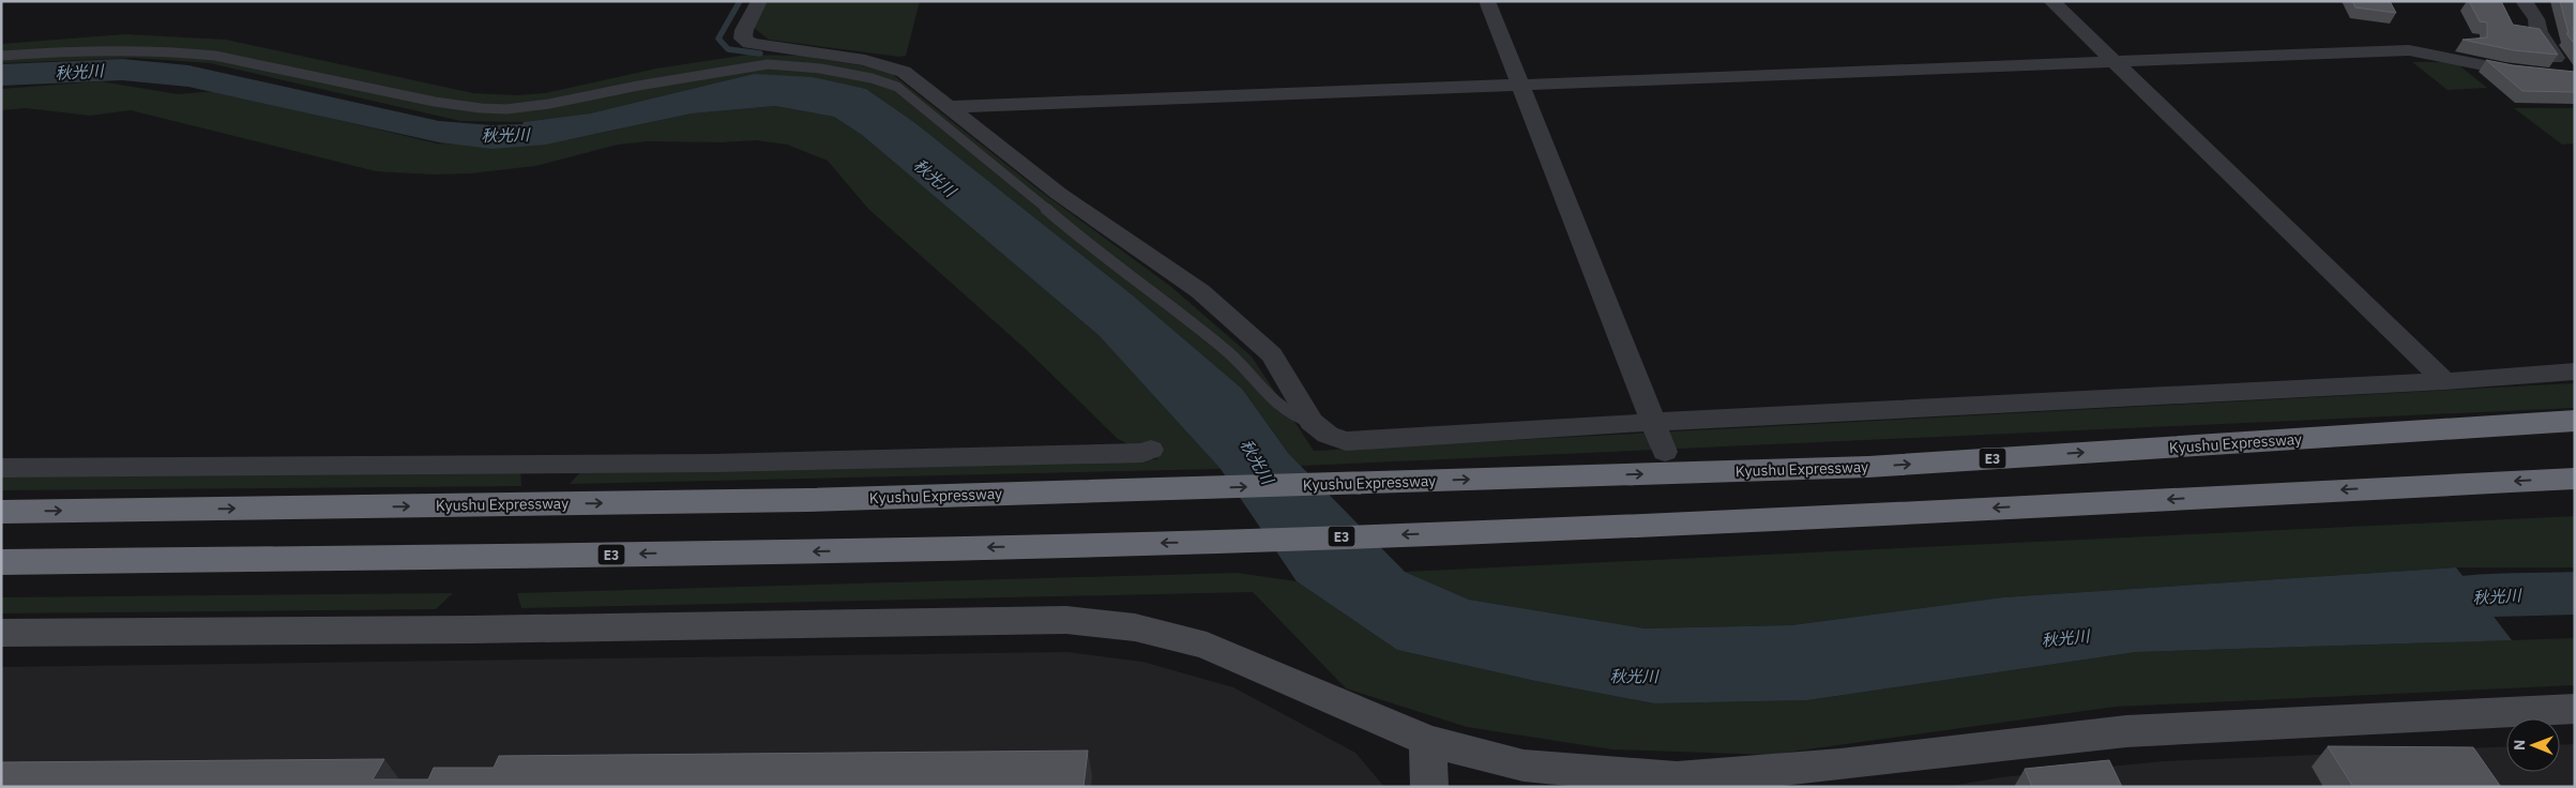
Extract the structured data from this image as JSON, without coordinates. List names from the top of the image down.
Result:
{
  "streets": {
    "highway": ["Kyushu Expressway", "E3"]
  },
  "water": ["秋光川"],
  "north": "left"
}
